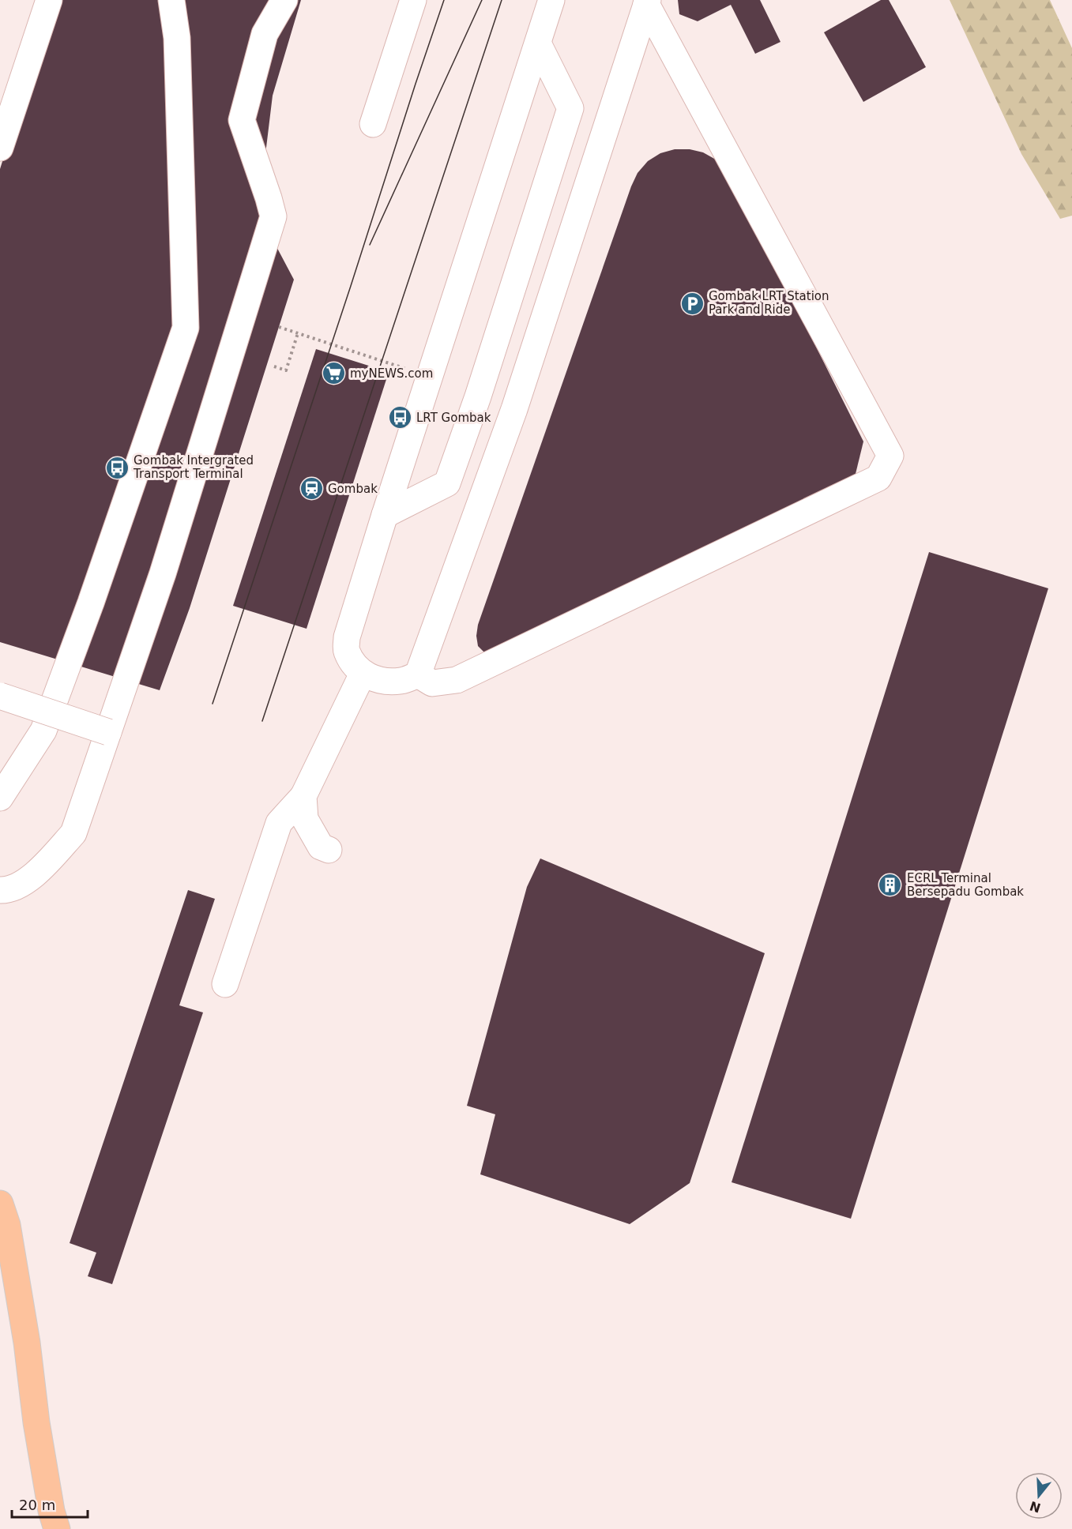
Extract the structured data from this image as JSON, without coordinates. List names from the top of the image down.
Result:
{
  "places": {
    "parking": ["Gombak LRT Station Park and Ride"],
    "supermarket": ["myNEWS.com"],
    "bus stop": ["LRT Gombak", "Gombak Intergrated Transport Terminal"],
    "station": ["Gombak"],
    "building": ["ECRL Terminal Bersepadu Gombak"]
  },
  "scale_bar": "20 m",
  "north": "bottom"
}
